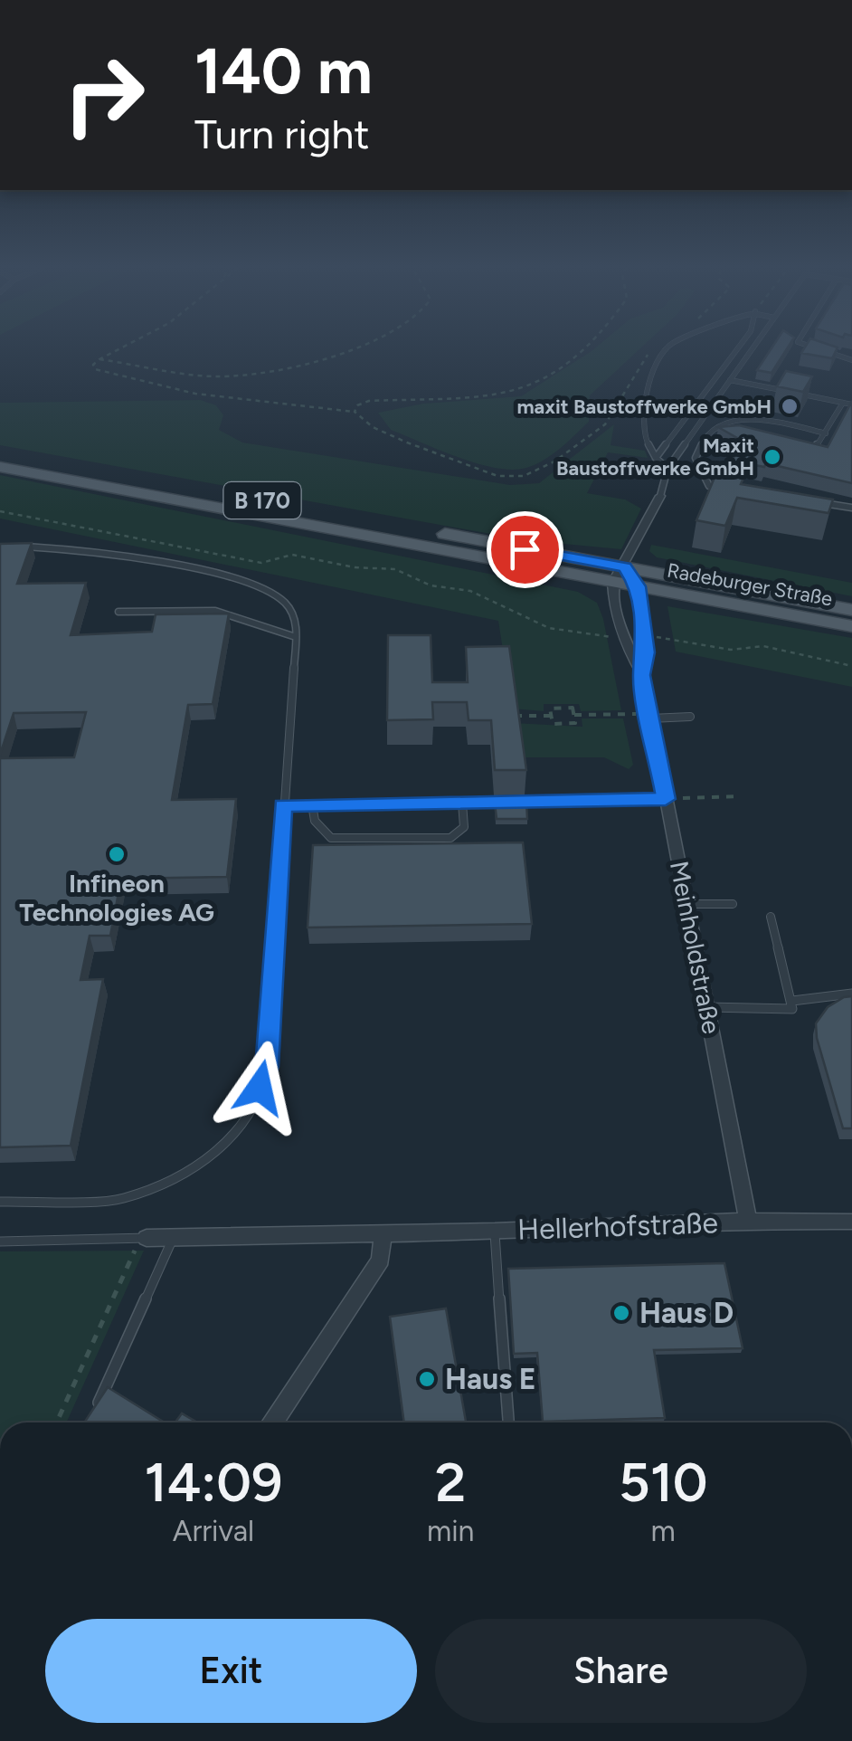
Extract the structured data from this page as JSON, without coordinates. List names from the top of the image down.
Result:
{
  "streets": {
    "main road": ["B 170", "Radeburger Straße"],
    "street": ["Meinholdstraße", "Hellerhofstraße"]
  },
  "crossings": [
    ["Radeburger Straße", "Meinholdstraße"],
    ["Meinholdstraße", "Hellerhofstraße"]
  ],
  "places": [
    "maxit Baustoffwerke GmbH",
    "Maxit Baustoffwerke GmbH",
    "Infineon Technologies AG",
    "Haus D",
    "Haus E"
  ],
  "page": {
    "turn": ["140 m", "Turn right"],
    "eta": [
      "14:09",
      "Arrival",
      "2",
      "min",
      "510",
      "m"
    ],
    "buttons": ["Exit", "Share"]
  }
}
